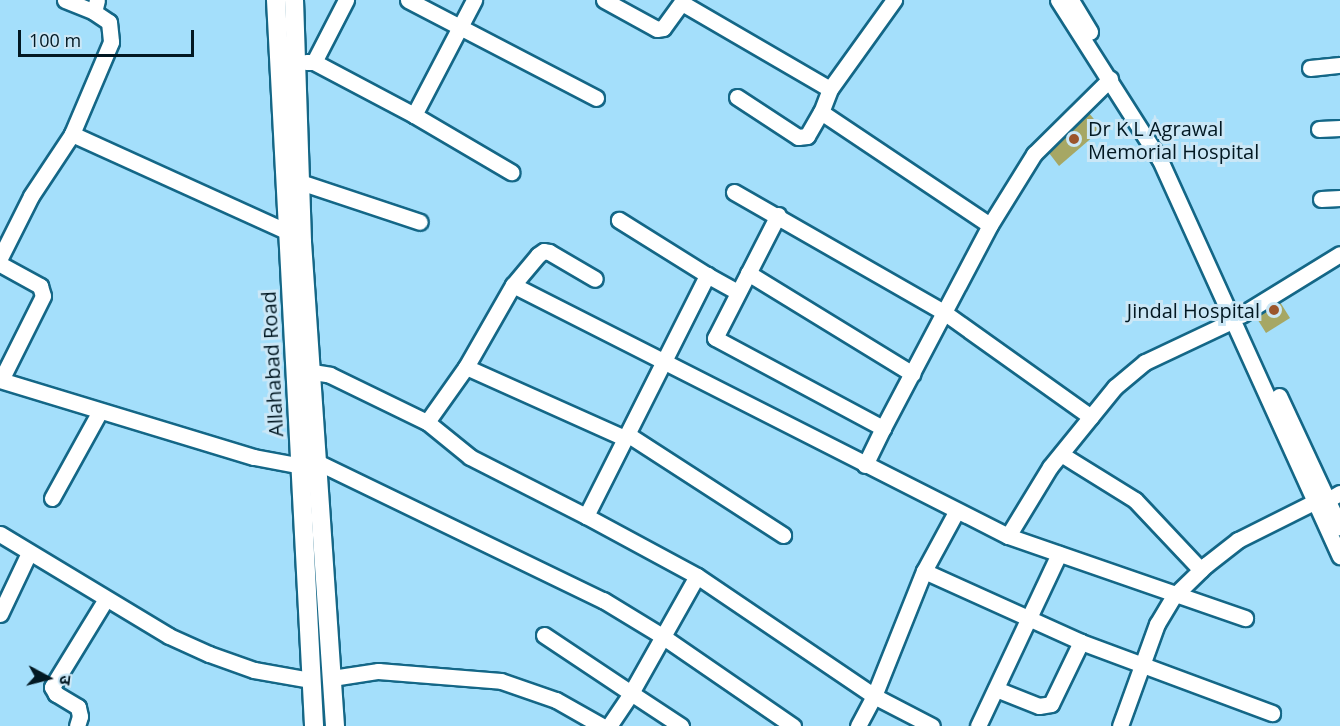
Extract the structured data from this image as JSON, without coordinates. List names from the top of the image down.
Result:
{
  "streets": {
    "main road": ["Allahabad Road"]
  },
  "places": ["Dr K L Agrawal Memorial Hospital", "Jindal Hospital"],
  "scale_bar": "100 m",
  "north": "right"
}
